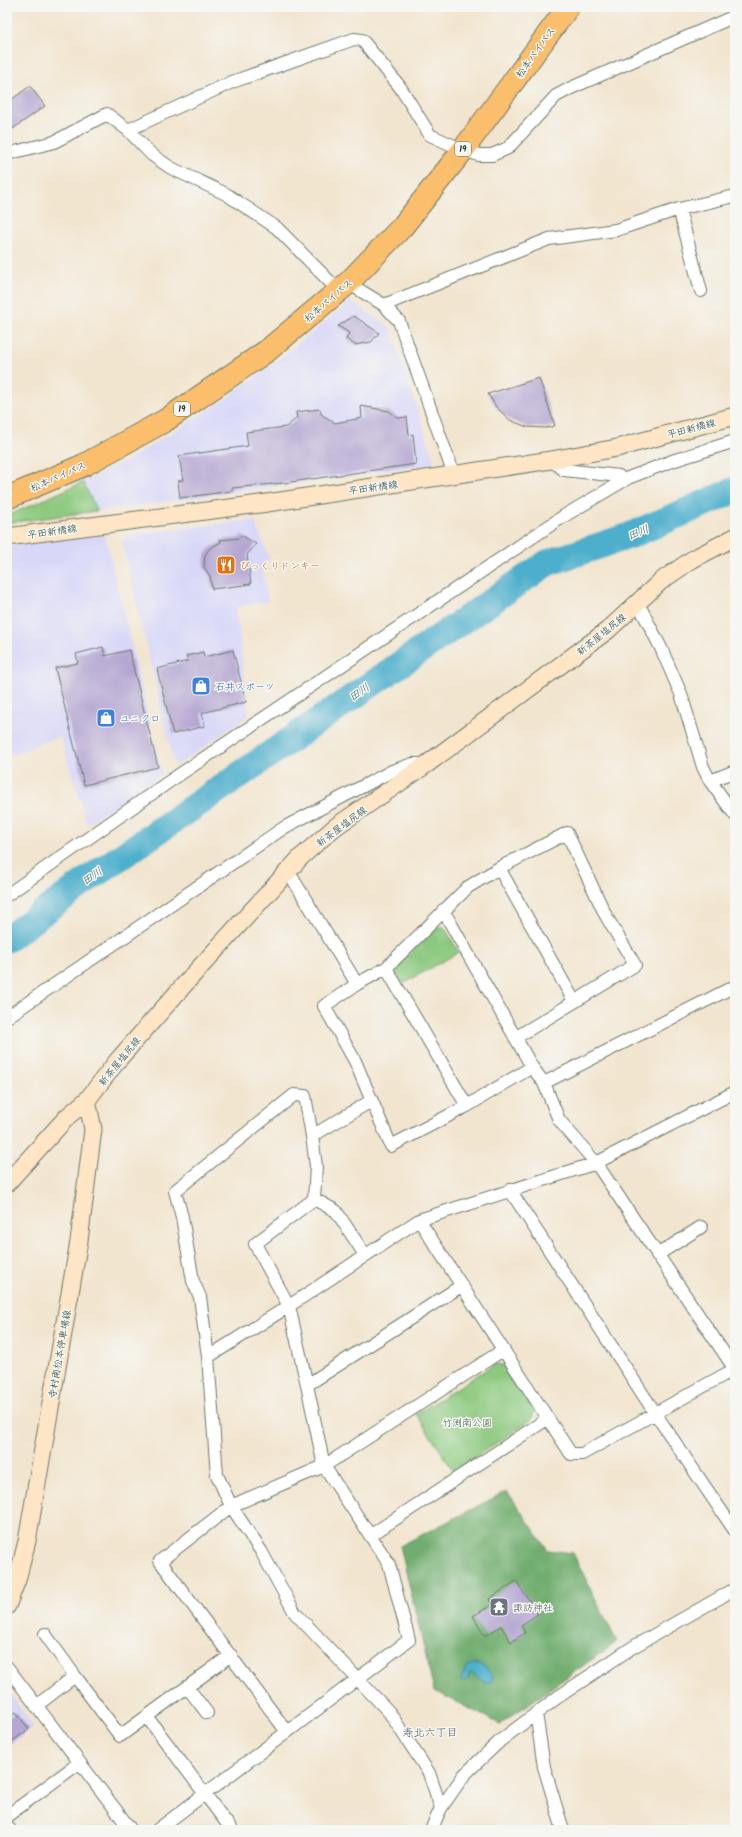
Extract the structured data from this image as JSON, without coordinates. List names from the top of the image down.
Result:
{
  "streets": {
    "highway": ["松本バイパス", "19"],
    "main road": ["平田新橋線", "新茶屋塩尻線", "寺村南松本停車場線"]
  },
  "crossings": [
    ["新茶屋塩尻線", "寺村南松本停車場線"]
  ],
  "districts": ["寿北六丁目"],
  "water": ["田川"],
  "parks": ["竹渕南公園"],
  "places": {
    "restaurant": ["びっくりドンキー"],
    "shop": ["石井スポーツ", "ユニクロ"],
    "temple": ["諏訪神社"]
  }
}
